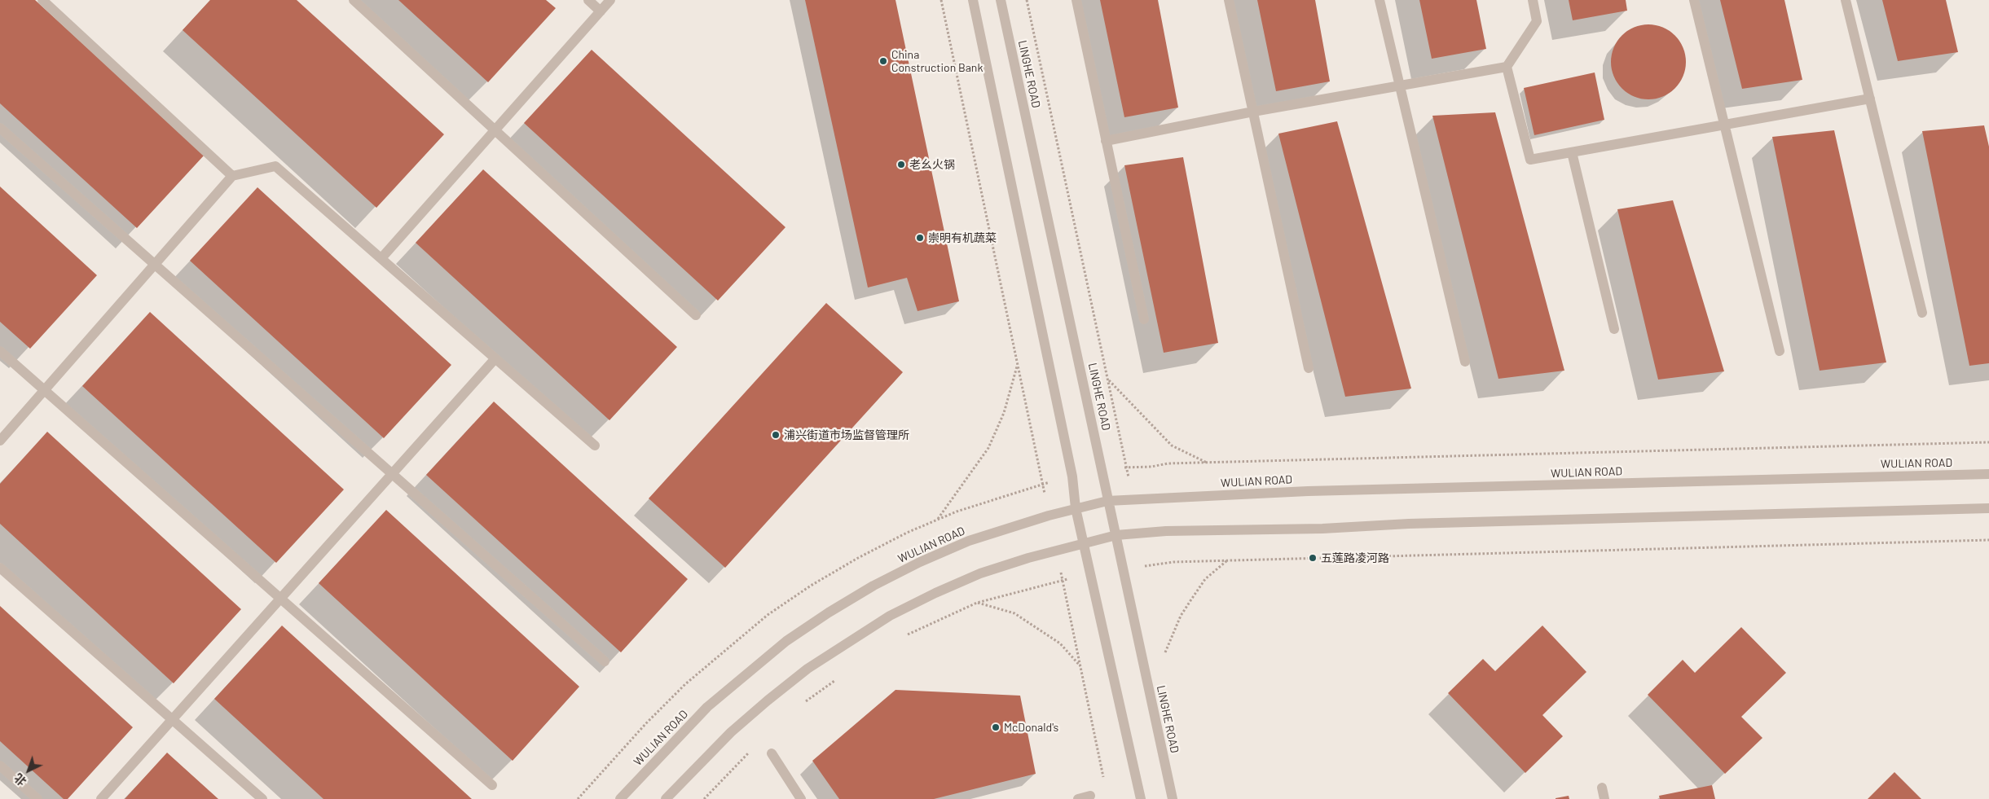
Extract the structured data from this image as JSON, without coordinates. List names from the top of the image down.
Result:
{
  "streets": {
    "street": ["LINGHE ROAD", "WULIAN ROAD"]
  },
  "crossings": [
    ["LINGHE ROAD", "WULIAN ROAD"]
  ],
  "places": [
    "China Construction Bank",
    "老幺火锅",
    "崇明有机蔬菜",
    "浦兴街道市场监督管理所",
    "五莲路凌河路",
    "McDonald's"
  ],
  "north": "bottom left"
}
